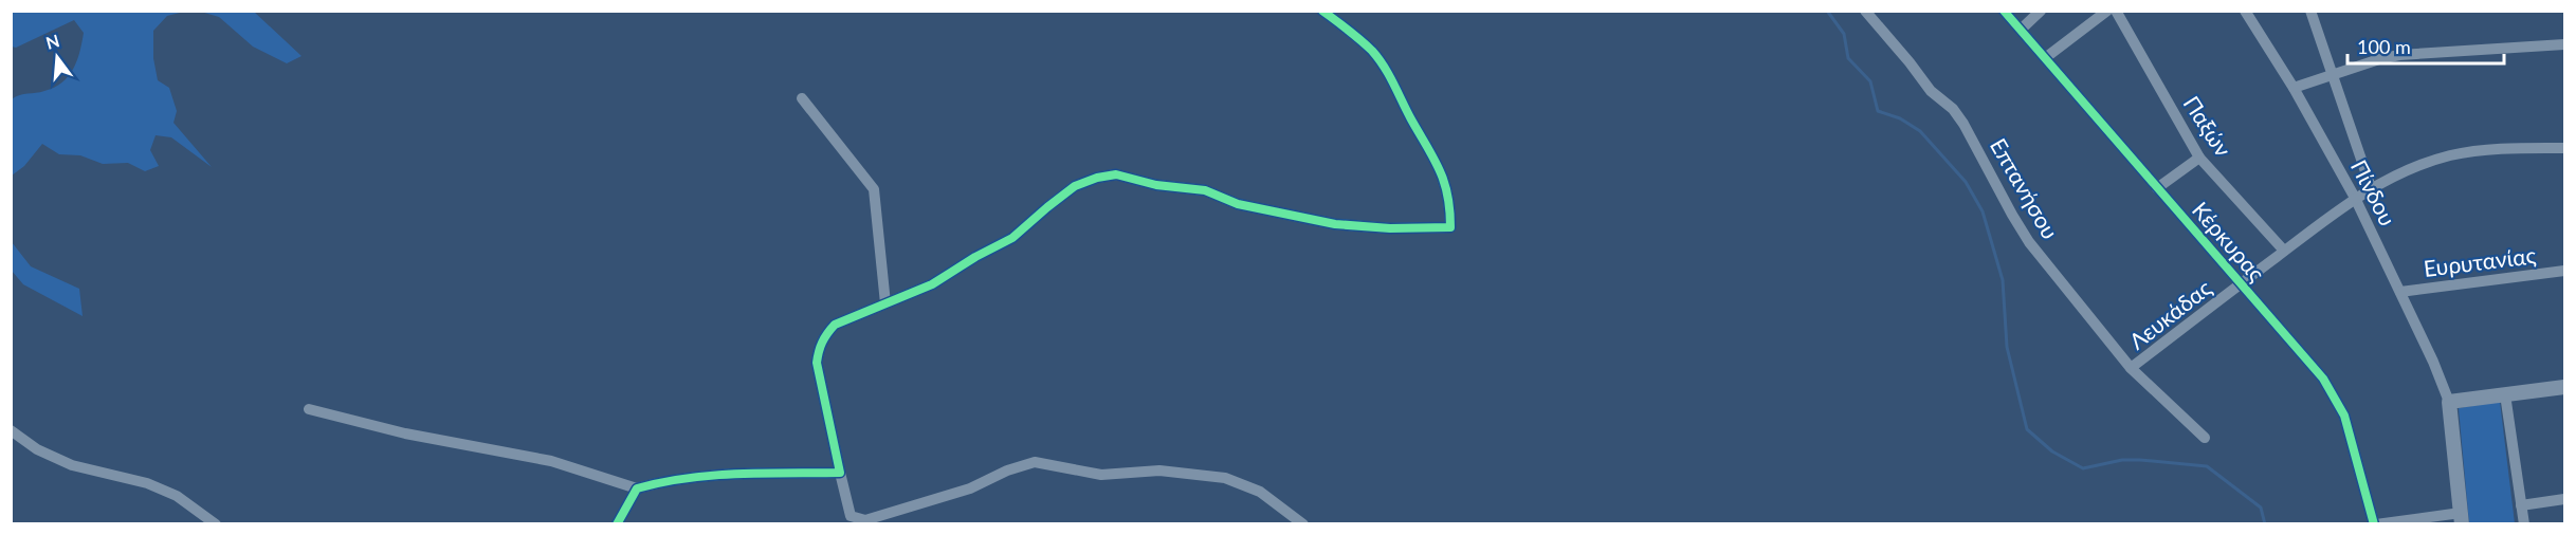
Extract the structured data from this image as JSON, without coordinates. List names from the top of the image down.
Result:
{
  "streets": {
    "street": [
      "Παξών",
      "Επτανήσου",
      "Πίνδου",
      "Κέρκυρας",
      "Ευρυτανίας",
      "Λευκάδας"
    ]
  },
  "crossings": [
    ["Παξών", "Λευκάδας"],
    ["Επτανήσου", "Λευκάδας"],
    ["Πίνδου", "Ευρυτανίας"],
    ["Πίνδου", "Λευκάδας"],
    ["Κέρκυρας", "Λευκάδας"]
  ],
  "scale_bar": "100 m",
  "north": "top"
}
